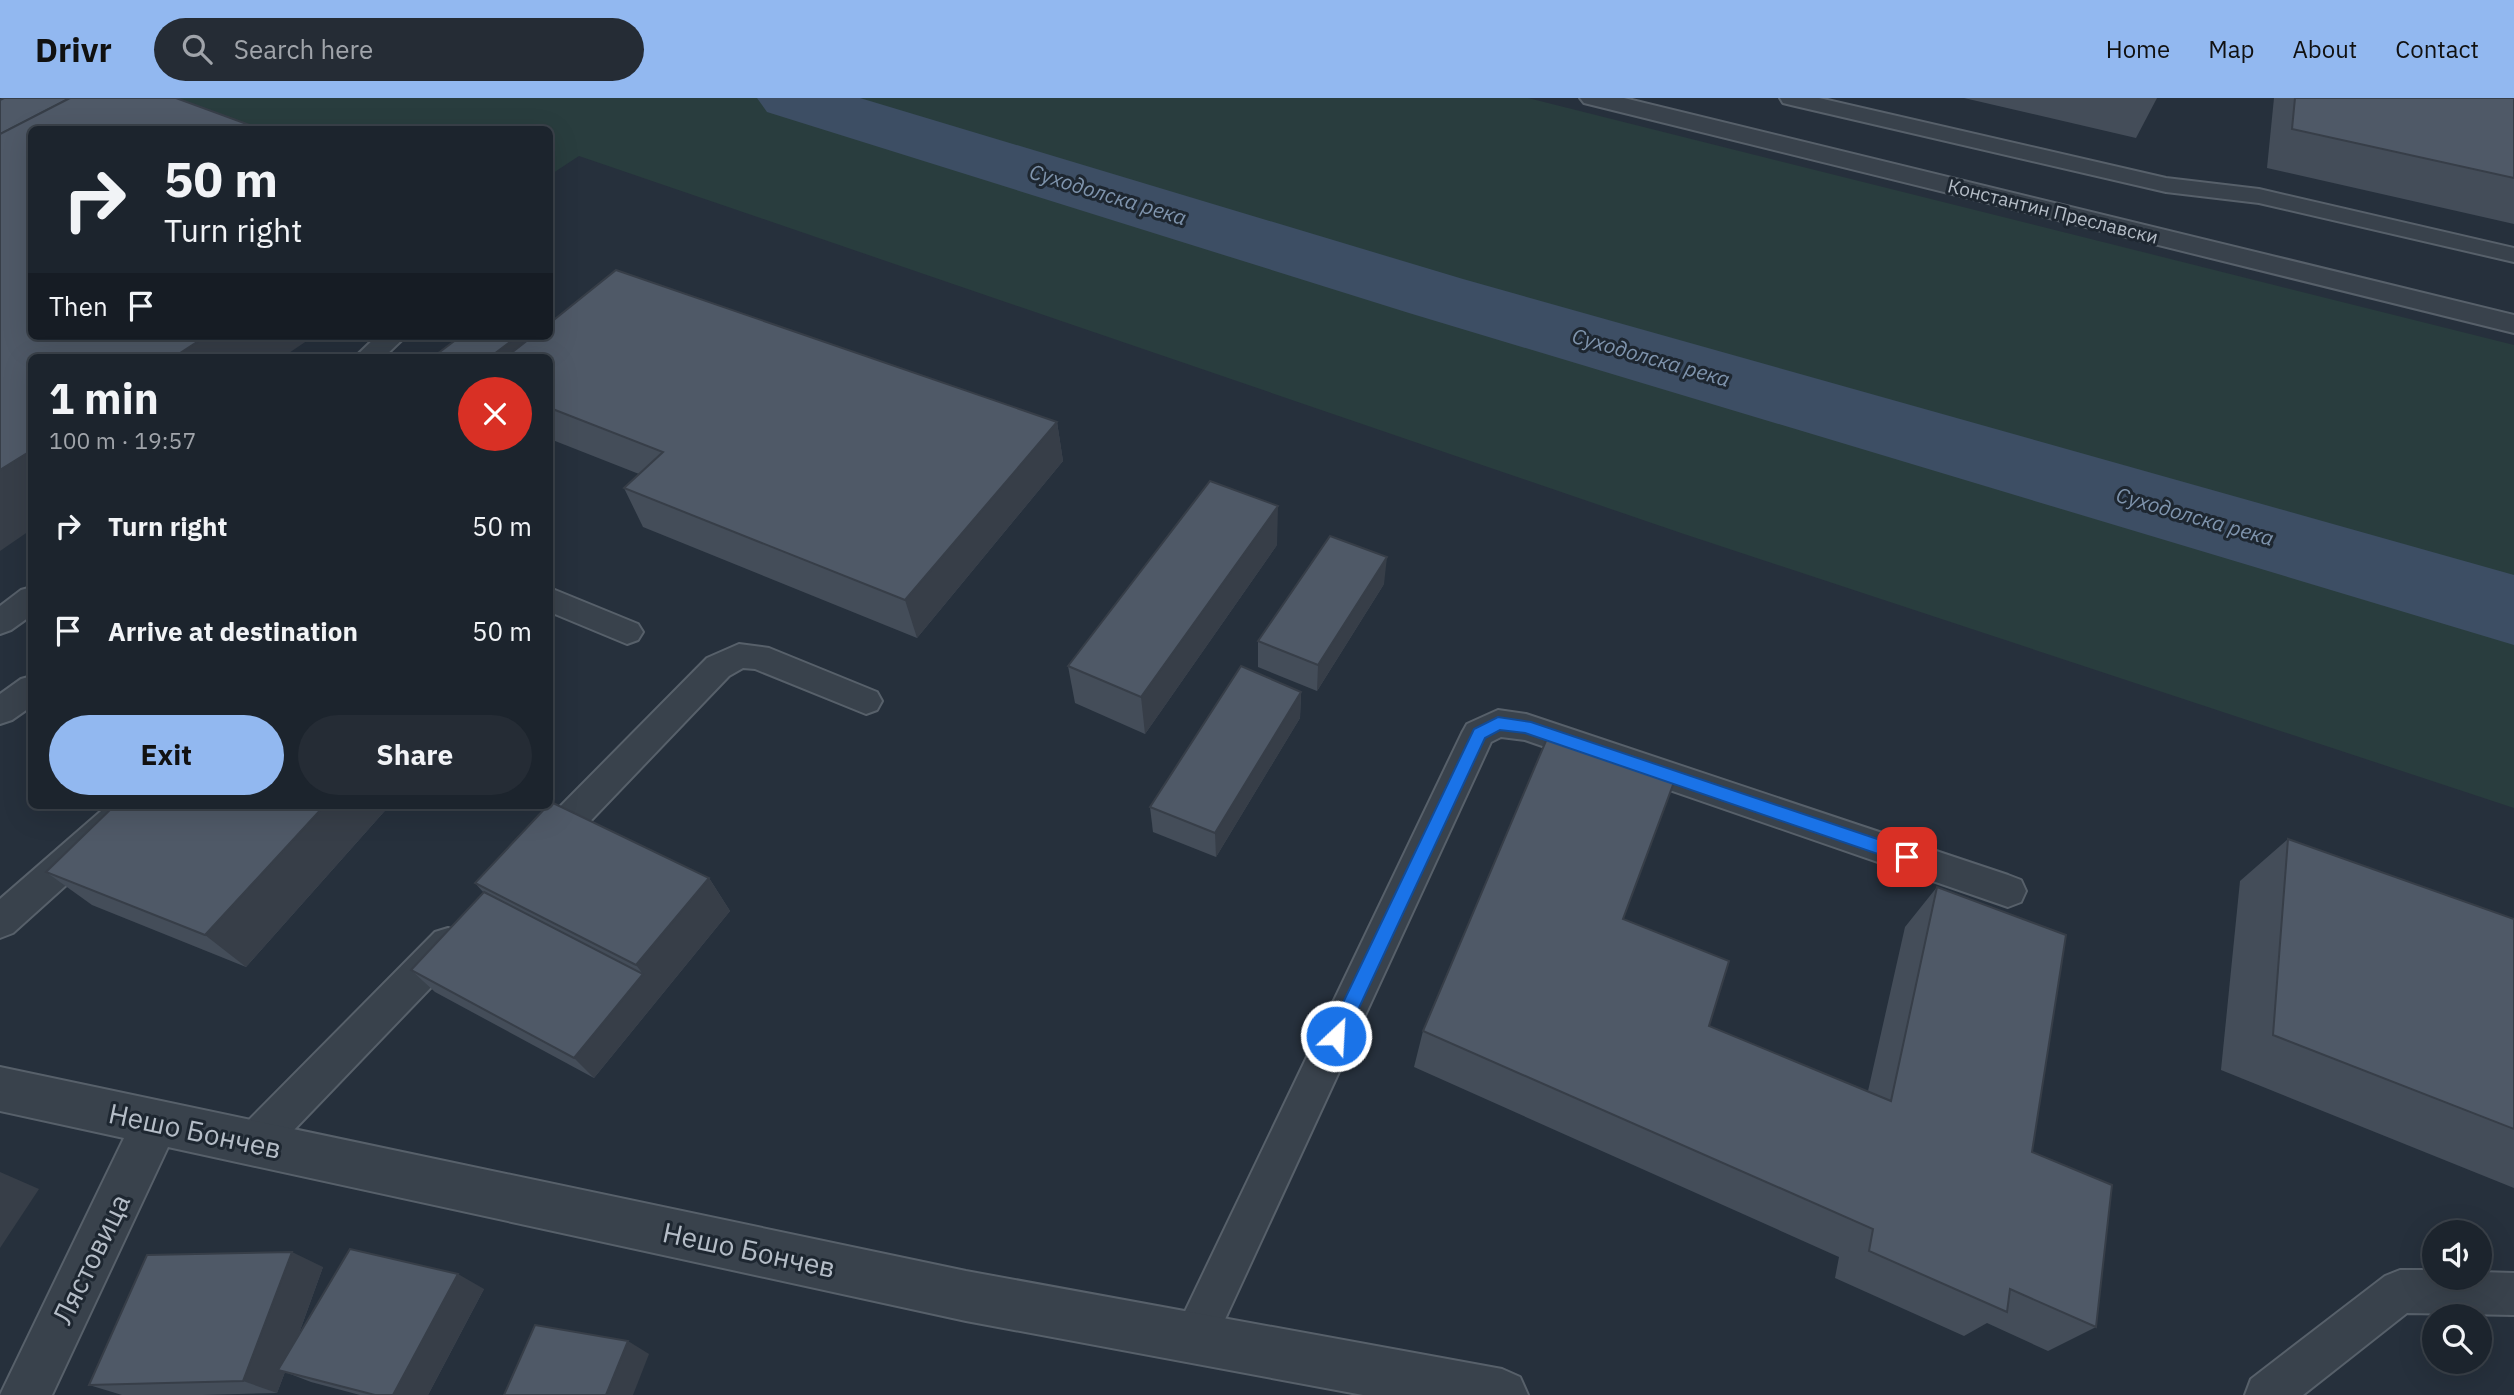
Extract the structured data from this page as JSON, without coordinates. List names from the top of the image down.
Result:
{
  "streets": {
    "street": ["Константин Преславски", "Нешо Бончев", "Лястовица"]
  },
  "crossings": [
    ["Нешо Бончев", "Лястовица"]
  ],
  "water": ["Суходолска река"],
  "page": {
    "header": "Drivr",
    "search": "Search here",
    "nav": [
      "Home",
      "Map",
      "About",
      "Contact"
    ],
    "turn": ["50 m", "Turn right"],
    "then": "Then",
    "heading": ["1 min", "100 m · 19:57"],
    "list": [
      {
        "name": "Turn right",
        "value": "50 m"
      },
      {
        "name": "Arrive at destination",
        "value": "50 m"
      }
    ],
    "buttons": ["Exit", "Share"]
  }
}
